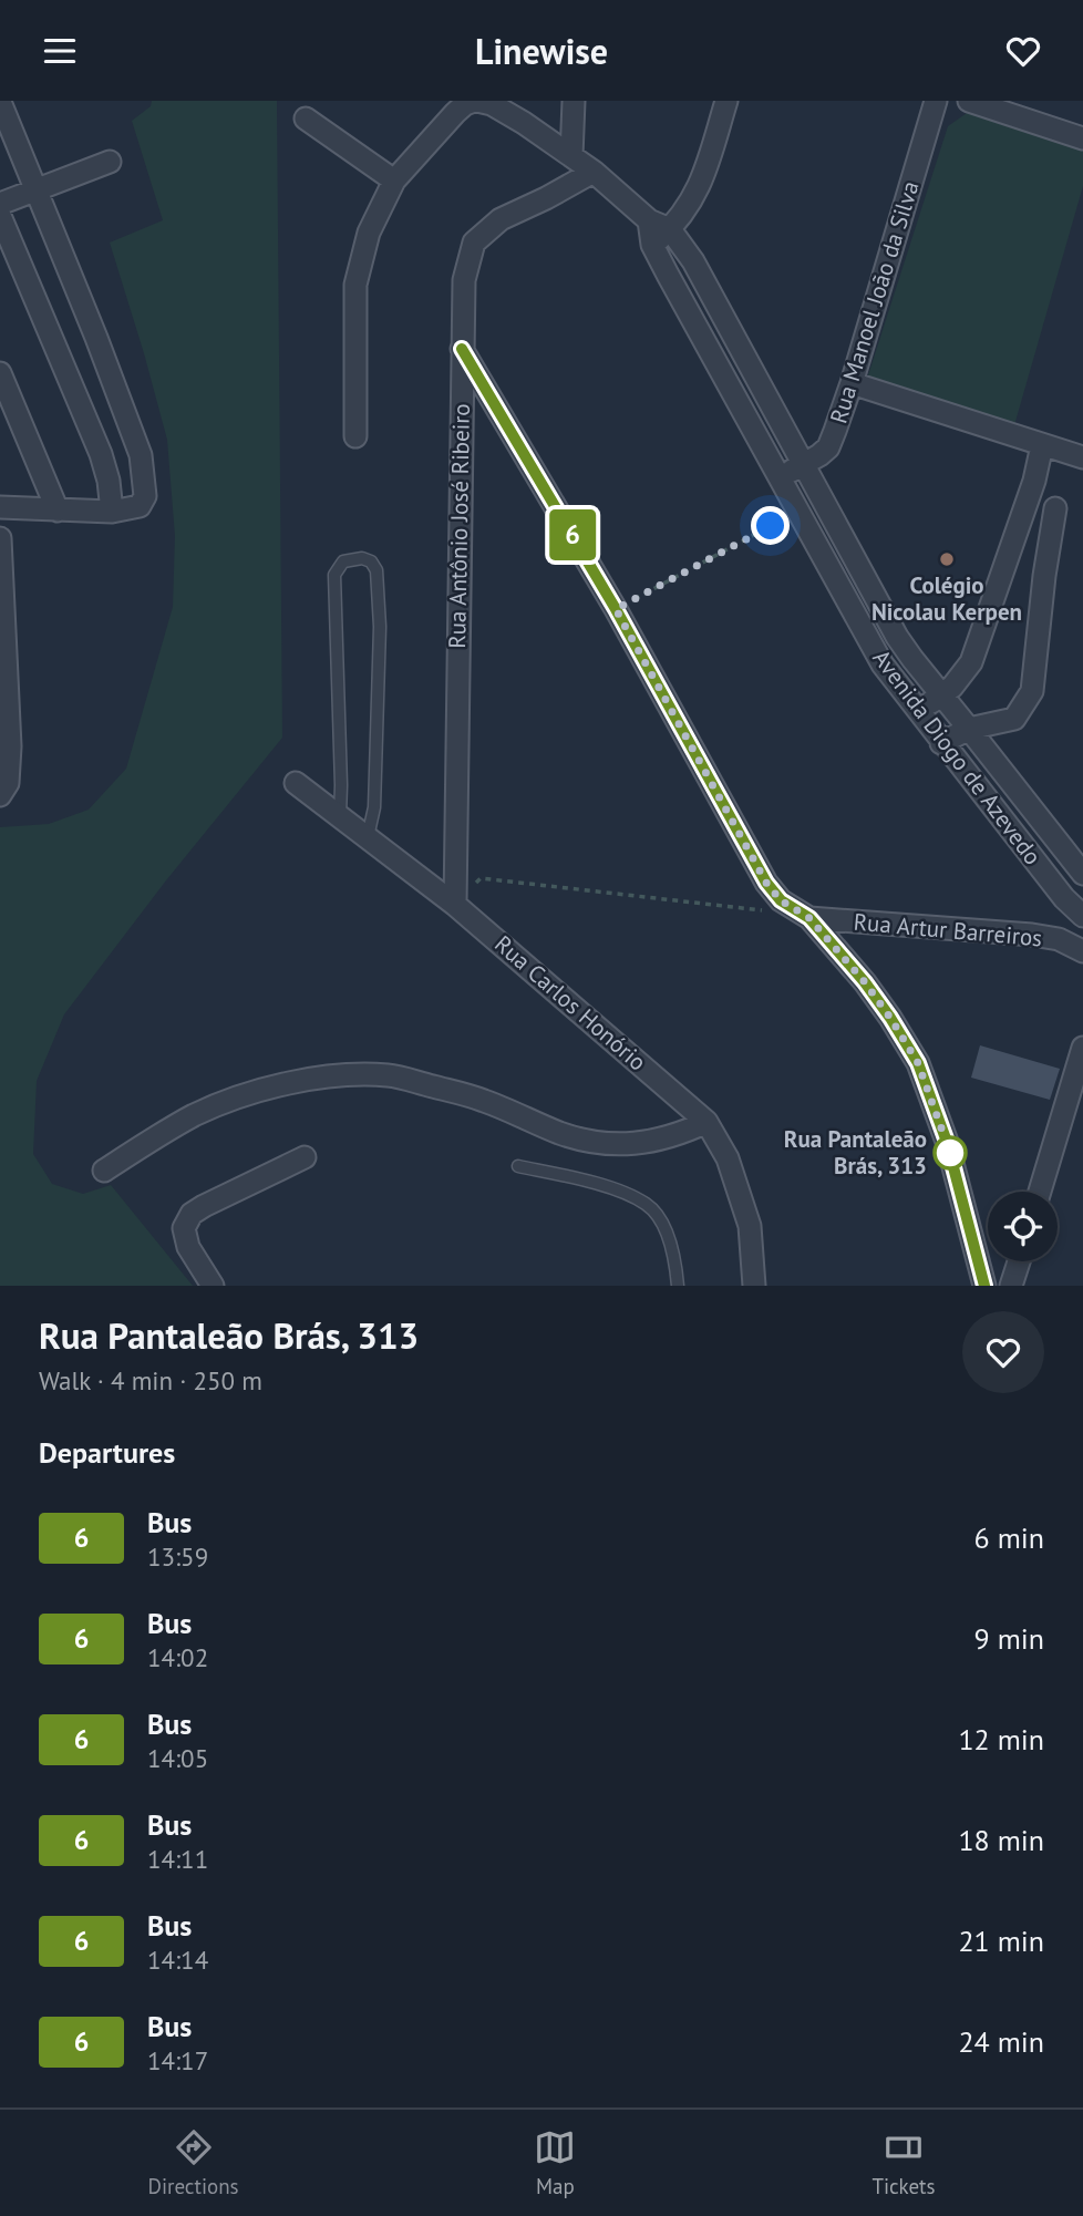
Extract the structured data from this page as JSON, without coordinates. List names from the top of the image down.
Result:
{
  "streets": {
    "street": [
      "Rua Manoel João da Silva",
      "Rua Antônio José Ribeiro",
      "Avenida Diogo de Azevedo",
      "Rua Artur Barreiros",
      "Rua Carlos Honório"
    ]
  },
  "crossings": [
    ["Rua Manoel João da Silva", "Avenida Diogo de Azevedo"],
    ["Rua Antônio José Ribeiro", "Rua Carlos Honório"]
  ],
  "places": ["Colégio Nicolau Kerpen", "Rua Pantaleão Brás, 313"],
  "lines": ["bus line 6"],
  "page": {
    "header": "Linewise",
    "on_map": "6",
    "heading": [
      ["Rua Pantaleão Brás, 313", "Walk · 4 min · 250 m"],
      "Departures"
    ],
    "list": [
      {
        "mark": "6",
        "name": "Bus",
        "note": "13:59",
        "value": "6 min"
      },
      {
        "mark": "6",
        "name": "Bus",
        "note": "14:02",
        "value": "9 min"
      },
      {
        "mark": "6",
        "name": "Bus",
        "note": "14:05",
        "value": "12 min"
      },
      {
        "mark": "6",
        "name": "Bus",
        "note": "14:11",
        "value": "18 min"
      },
      {
        "mark": "6",
        "name": "Bus",
        "note": "14:14",
        "value": "21 min"
      },
      {
        "mark": "6",
        "name": "Bus",
        "note": "14:17",
        "value": "24 min"
      }
    ],
    "tabs": ["Directions", "Map", "Tickets"]
  }
}
